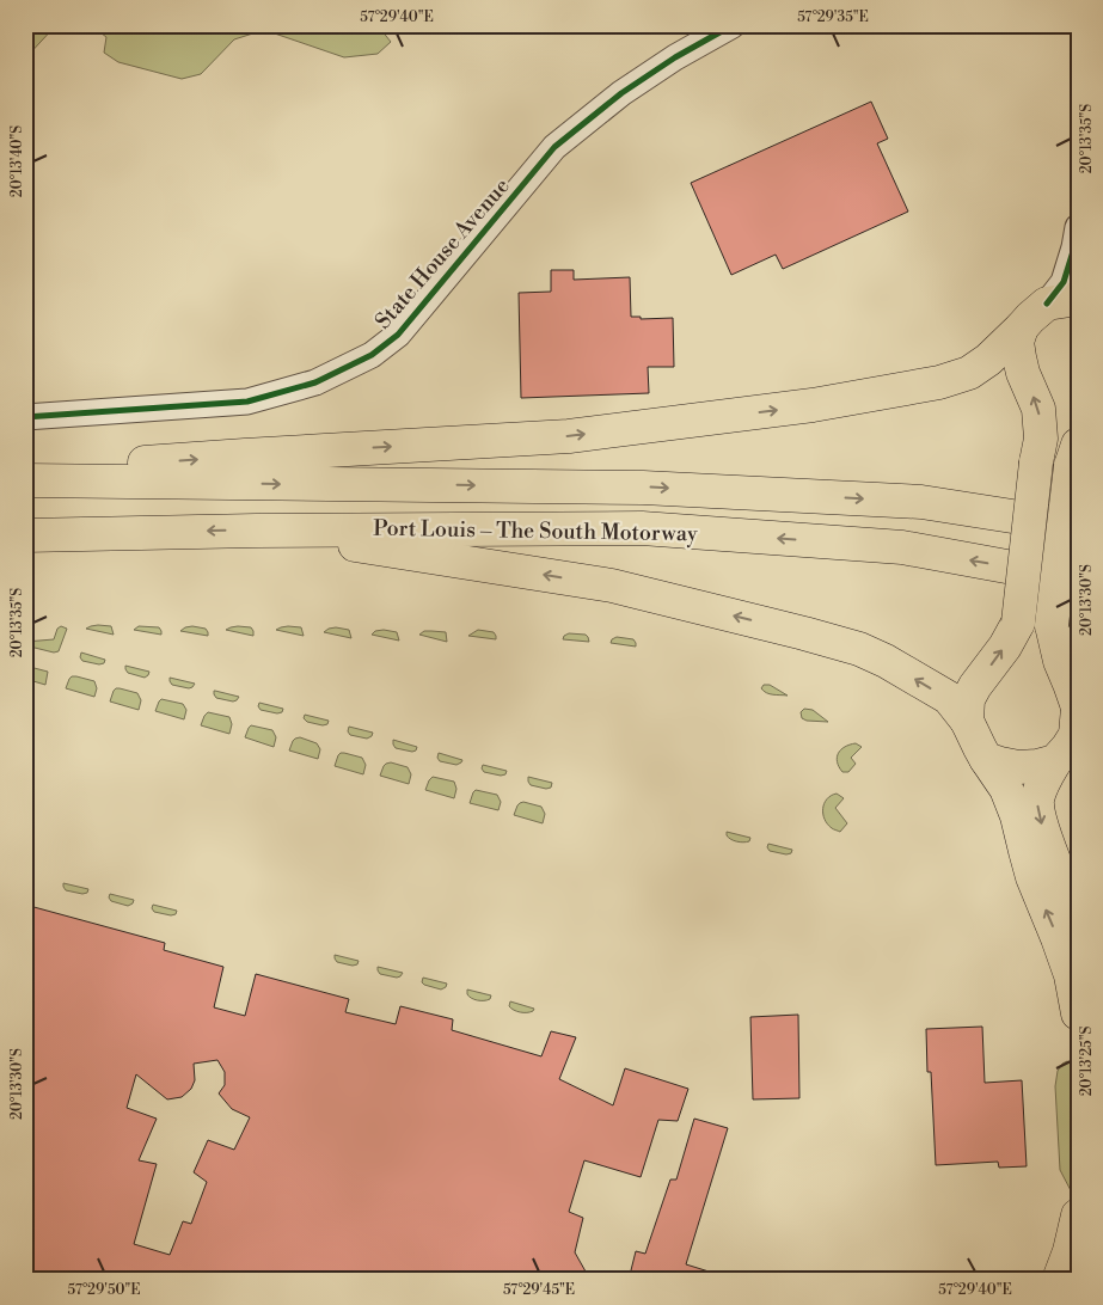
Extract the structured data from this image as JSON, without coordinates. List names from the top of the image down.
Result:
{
  "streets": {
    "main road": ["Port Louis – The South Motorway"],
    "street": ["State House Avenue"]
  },
  "coordinates": [
    "57°29'40\"E",
    "57°29'35\"E",
    "20°13'35\"S",
    "20°13'40\"S",
    "20°13'30\"S",
    "20°13'25\"S",
    "57°29'50\"E",
    "57°29'45\"E"
  ]
}
